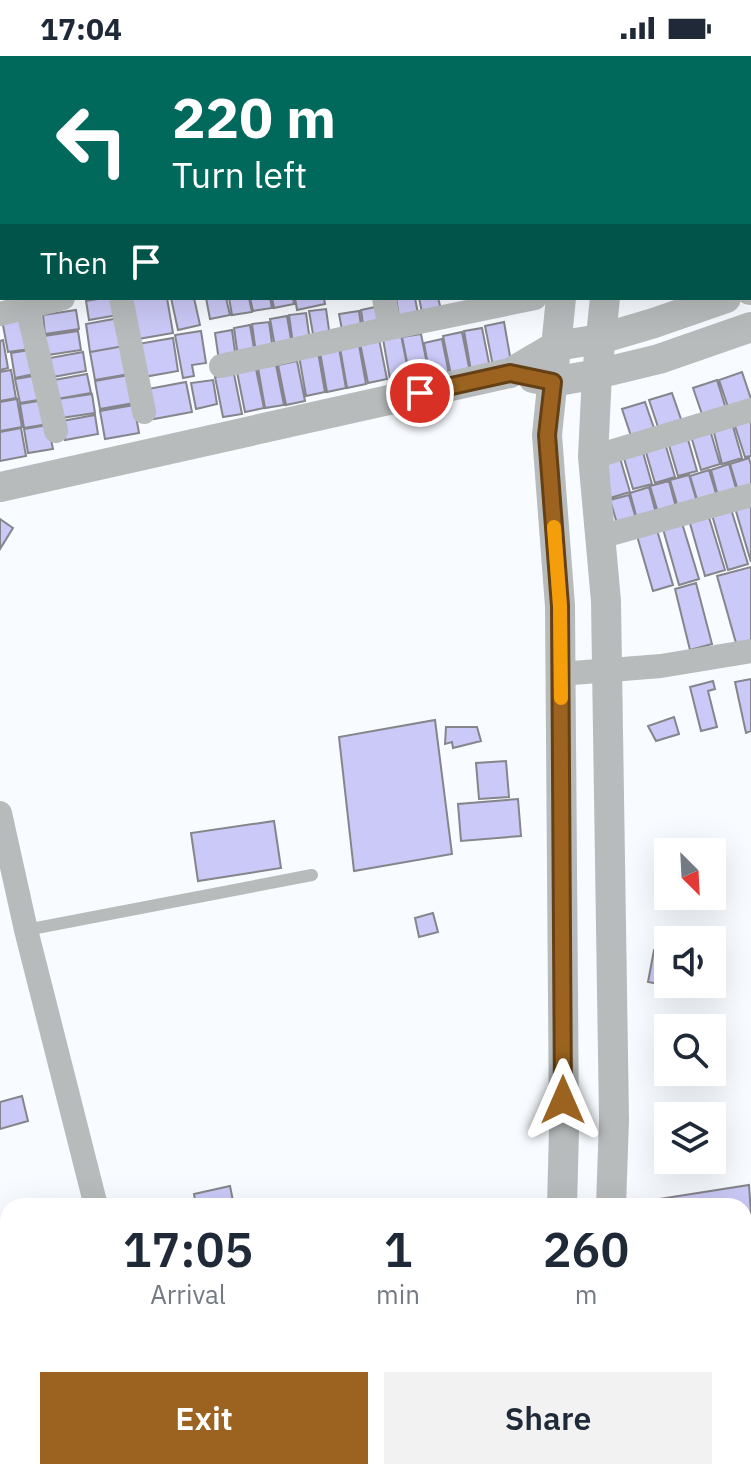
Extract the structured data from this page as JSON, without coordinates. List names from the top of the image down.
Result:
{
  "north": "bottom right",
  "page": {
    "status": "17:04",
    "turn": ["220 m", "Turn left"],
    "then": "Then",
    "eta": [
      "17:05",
      "Arrival",
      "1",
      "min",
      "260",
      "m"
    ],
    "buttons": ["Exit", "Share"]
  }
}
